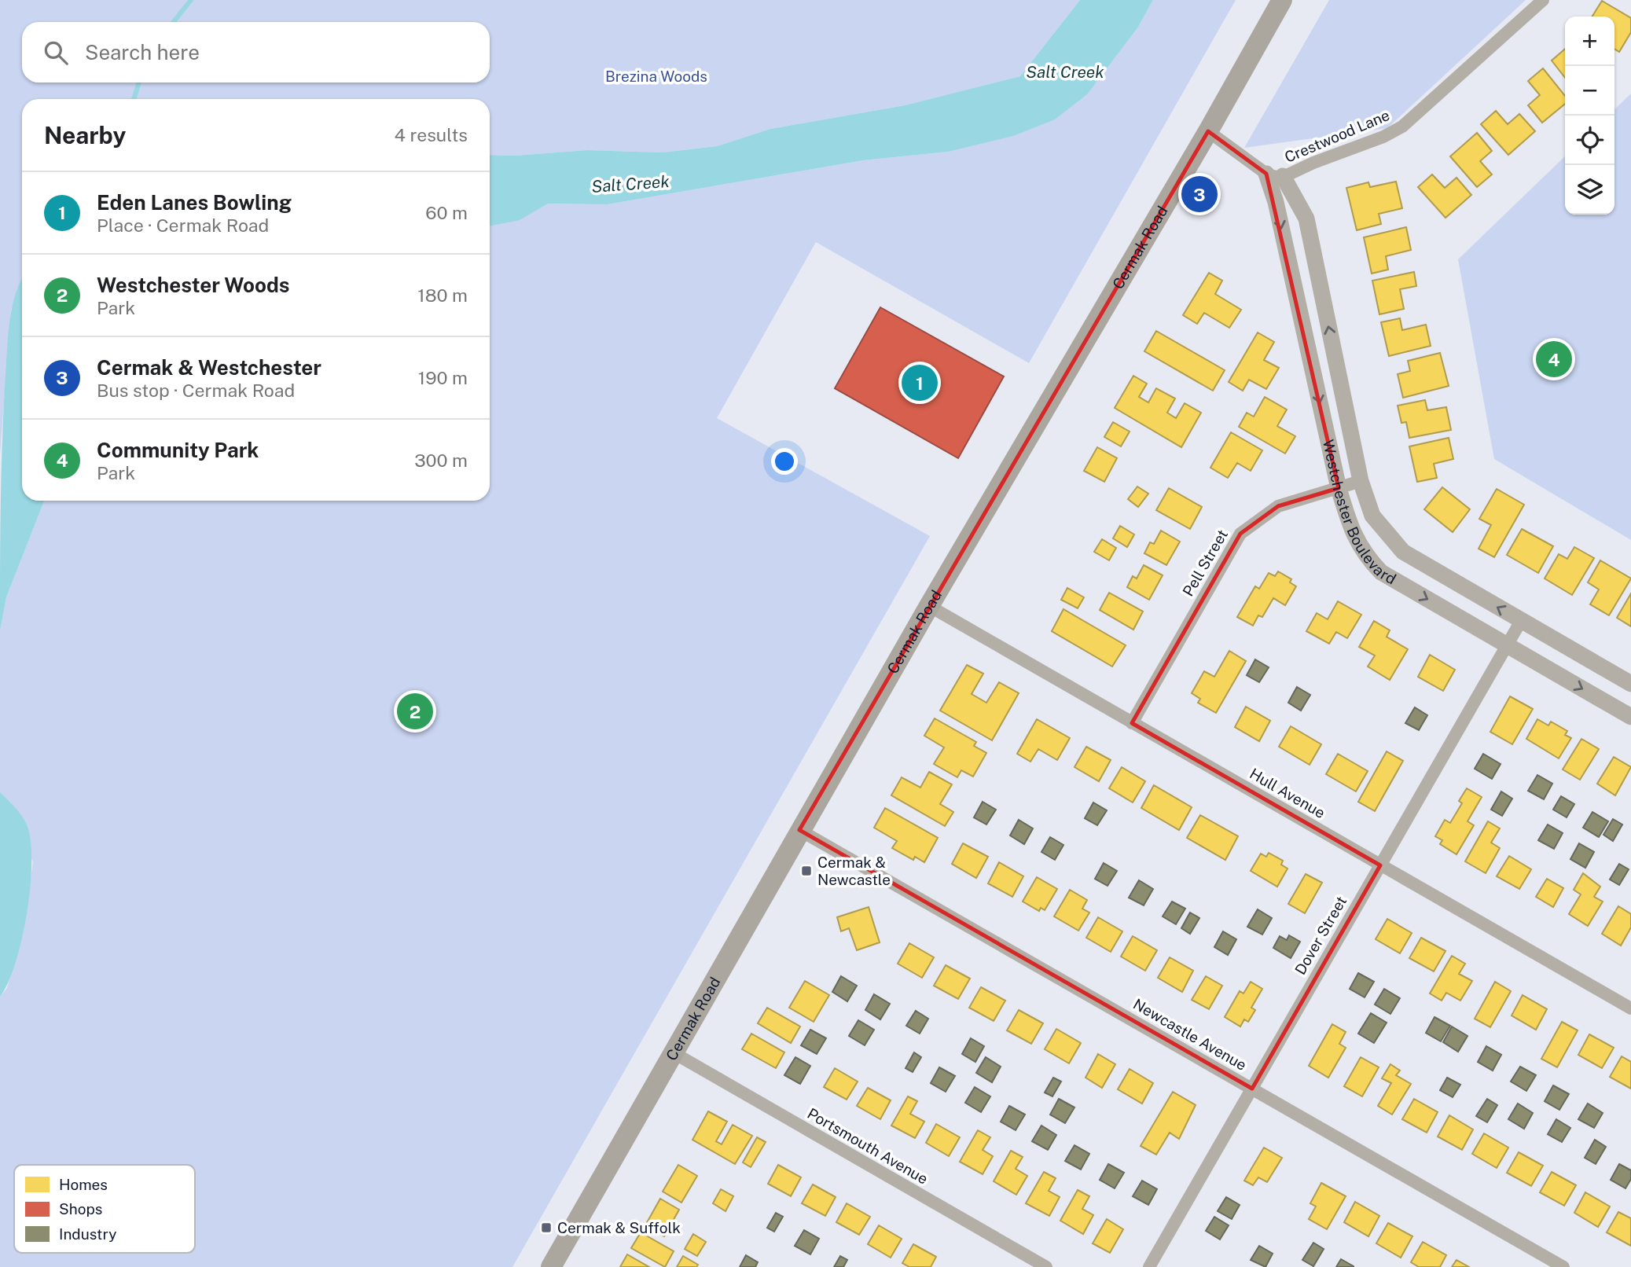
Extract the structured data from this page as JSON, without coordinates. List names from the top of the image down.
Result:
{
  "streets": {
    "main road": ["Cermak Road"],
    "street": [
      "Crestwood Lane",
      "Westchester Boulevard",
      "Pell Street",
      "Hull Avenue",
      "Dover Street",
      "Newcastle Avenue",
      "Portsmouth Avenue"
    ]
  },
  "crossings": [
    ["Crestwood Lane", "Cermak Road"],
    ["Crestwood Lane", "Westchester Boulevard"],
    ["Cermak Road", "Hull Avenue"],
    ["Cermak Road", "Newcastle Avenue"],
    ["Cermak Road", "Portsmouth Avenue"],
    ["Westchester Boulevard", "Pell Street"],
    ["Westchester Boulevard", "Dover Street"],
    ["Pell Street", "Hull Avenue"],
    ["Hull Avenue", "Dover Street"],
    ["Dover Street", "Newcastle Avenue"]
  ],
  "water": ["Salt Creek"],
  "parks": ["Brezina Woods"],
  "places": {
    "transit": ["Cermak & Newcastle", "Cermak & Suffolk"]
  },
  "legend": ["Homes", "Shops", "Industry"],
  "page": {
    "map_buttons": ["+", "−"],
    "search": "Search here",
    "heading": ["Nearby", "4 results"],
    "list": [
      {
        "mark": "1",
        "name": "Eden Lanes Bowling",
        "note": "Place · Cermak Road",
        "value": "60 m"
      },
      {
        "mark": "2",
        "name": "Westchester Woods",
        "note": "Park",
        "value": "180 m"
      },
      {
        "mark": "3",
        "name": "Cermak & Westchester",
        "note": "Bus stop · Cermak Road",
        "value": "190 m"
      },
      {
        "mark": "4",
        "name": "Community Park",
        "note": "Park",
        "value": "300 m"
      }
    ],
    "pins": [
      "3",
      "4",
      "1",
      "2"
    ]
  }
}
